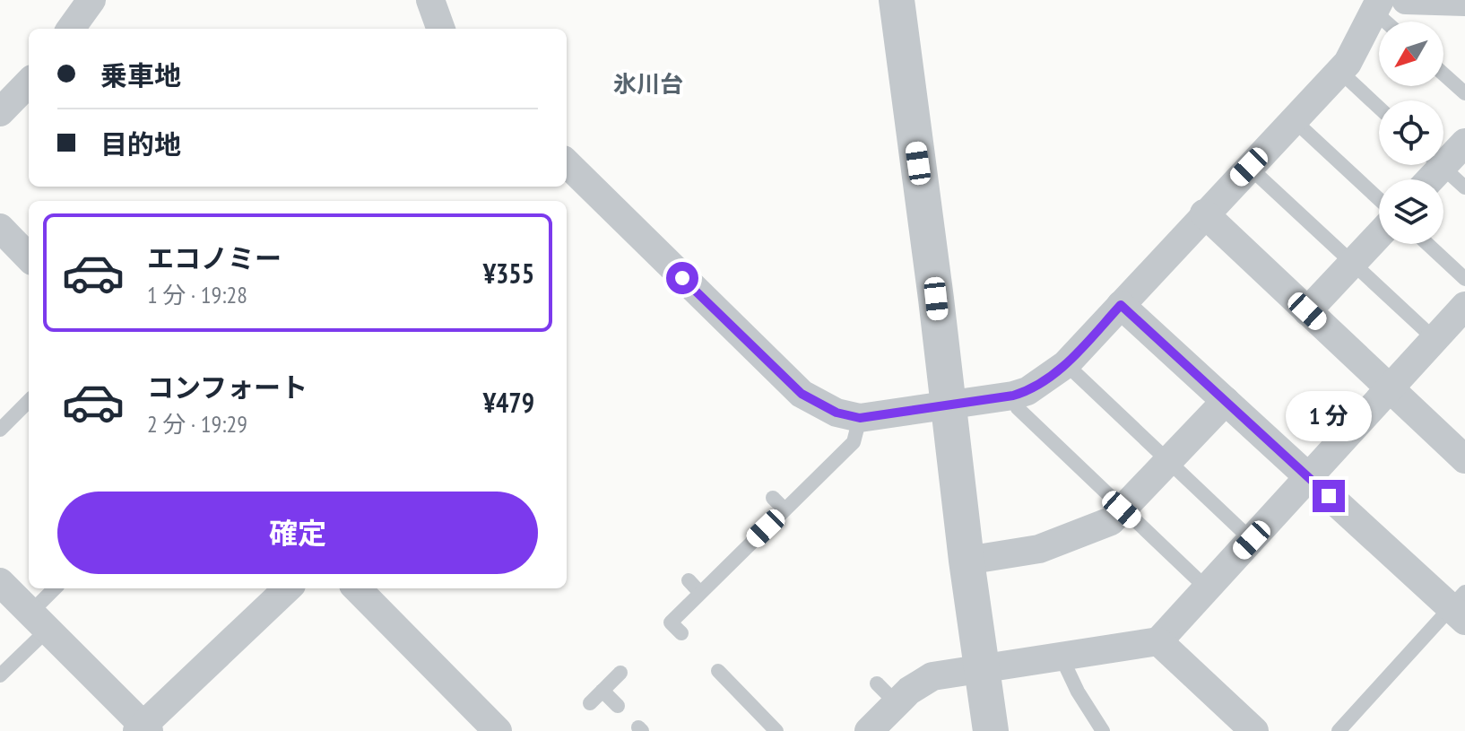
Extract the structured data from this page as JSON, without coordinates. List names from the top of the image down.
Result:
{
  "districts": ["氷川台"],
  "north": "bottom left",
  "page": {
    "banner": ["乗車地", "目的地"],
    "list": [
      {
        "name": "エコノミー",
        "note": "1 分 · 19:28",
        "value": "¥355"
      },
      {
        "name": "コンフォート",
        "note": "2 分 · 19:29",
        "value": "¥479"
      }
    ],
    "bubble": "1 分",
    "buttons": "確定"
  }
}
